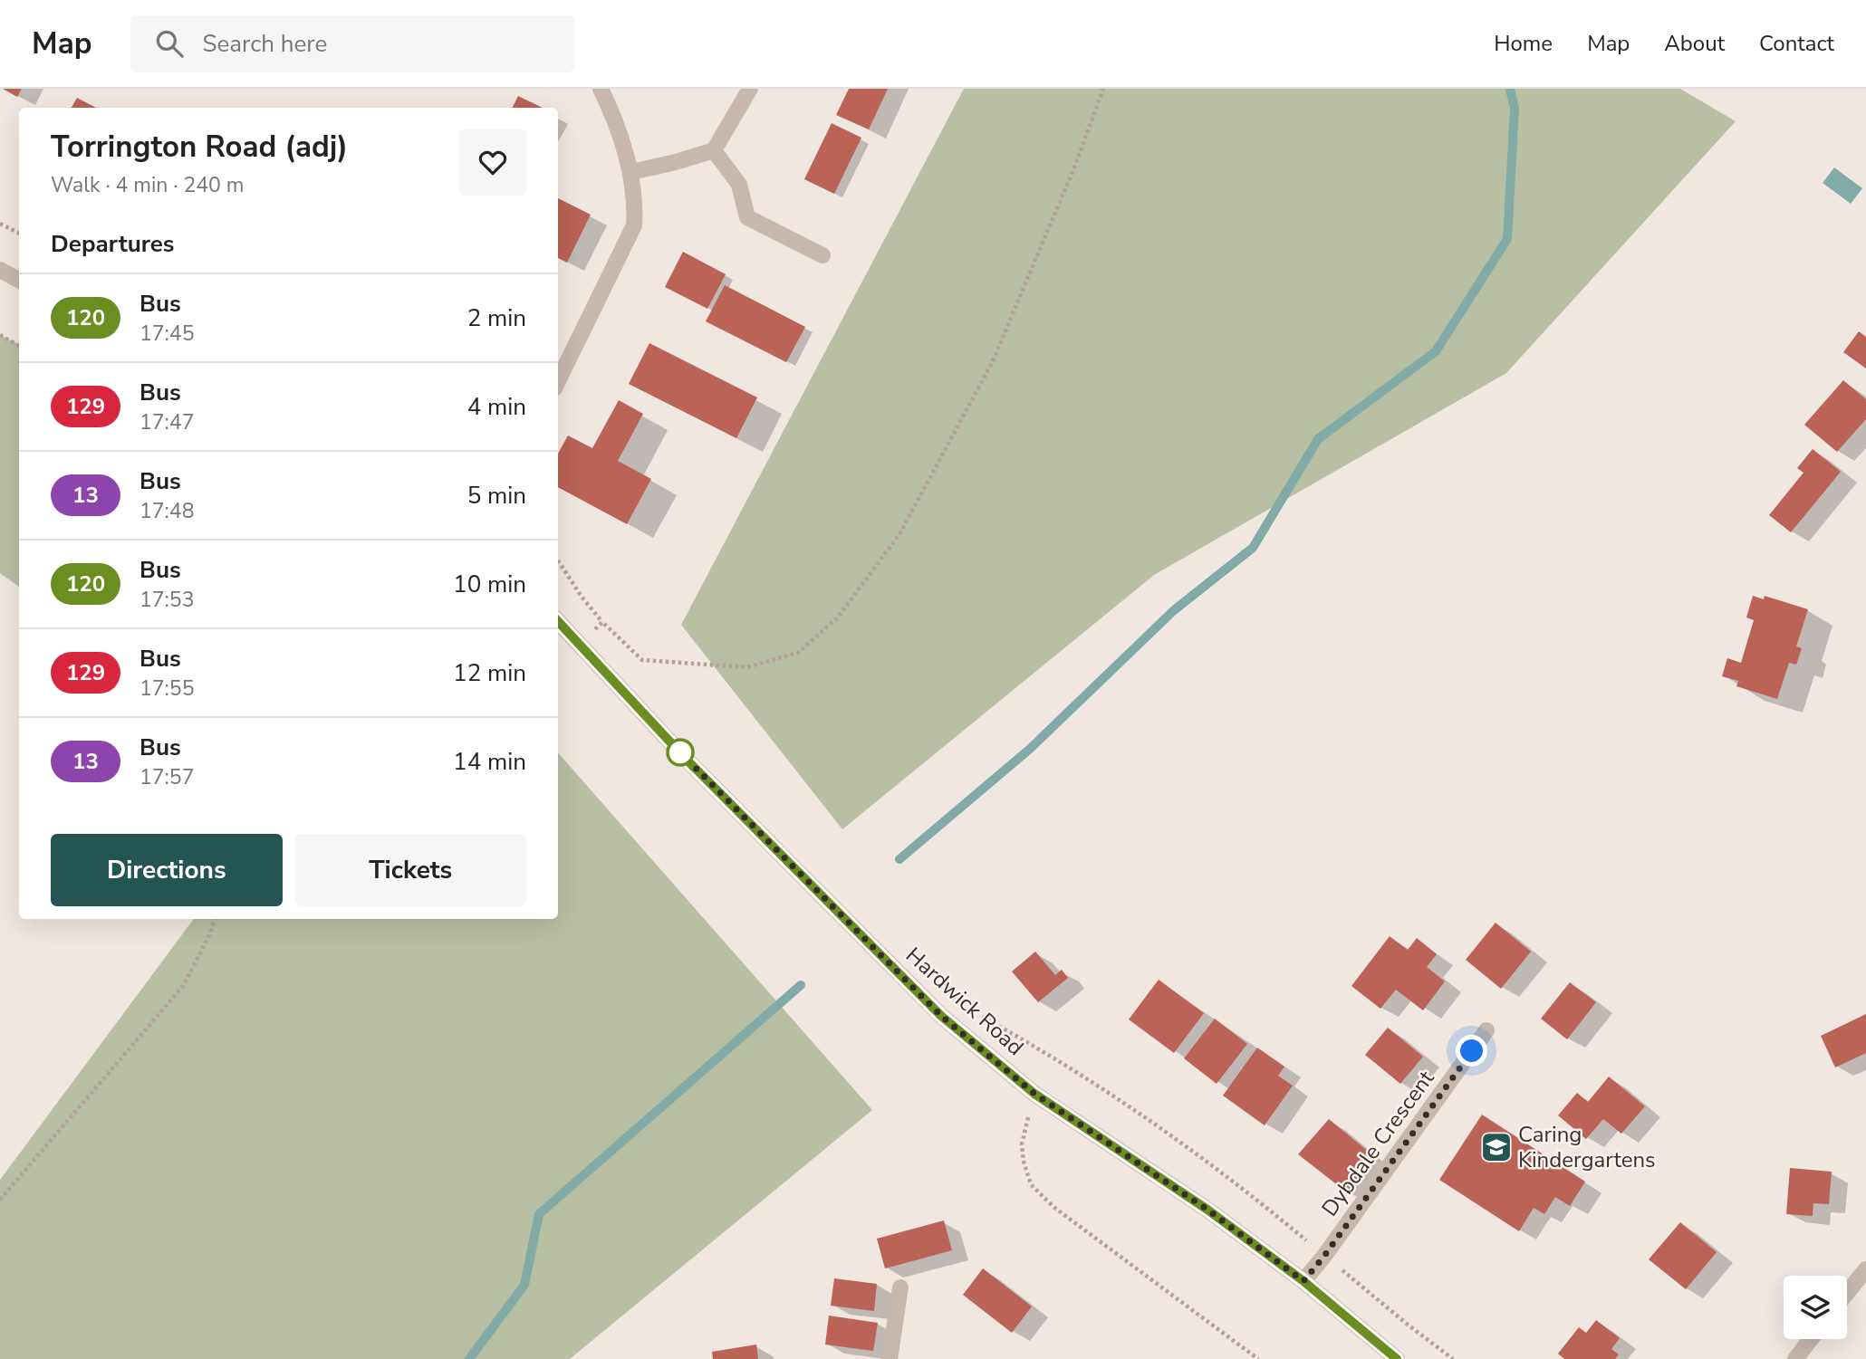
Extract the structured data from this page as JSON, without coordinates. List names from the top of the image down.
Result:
{
  "streets": {
    "street": ["Hardwick Road", "Dybdale Crescent"]
  },
  "crossings": [
    ["Hardwick Road", "Dybdale Crescent"]
  ],
  "places": {
    "school or university": ["Caring Kindergartens"]
  },
  "lines": ["bus line 120"],
  "page": {
    "header": "Map",
    "search": "Search here",
    "nav": [
      "Home",
      "Map",
      "About",
      "Contact"
    ],
    "heading": [
      ["Torrington Road (adj)", "Walk · 4 min · 240 m"],
      "Departures"
    ],
    "list": [
      {
        "mark": "120",
        "name": "Bus",
        "note": "17:45",
        "value": "2 min"
      },
      {
        "mark": "129",
        "name": "Bus",
        "note": "17:47",
        "value": "4 min"
      },
      {
        "mark": "13",
        "name": "Bus",
        "note": "17:48",
        "value": "5 min"
      },
      {
        "mark": "120",
        "name": "Bus",
        "note": "17:53",
        "value": "10 min"
      },
      {
        "mark": "129",
        "name": "Bus",
        "note": "17:55",
        "value": "12 min"
      },
      {
        "mark": "13",
        "name": "Bus",
        "note": "17:57",
        "value": "14 min"
      }
    ],
    "buttons": ["Directions", "Tickets"]
  }
}
